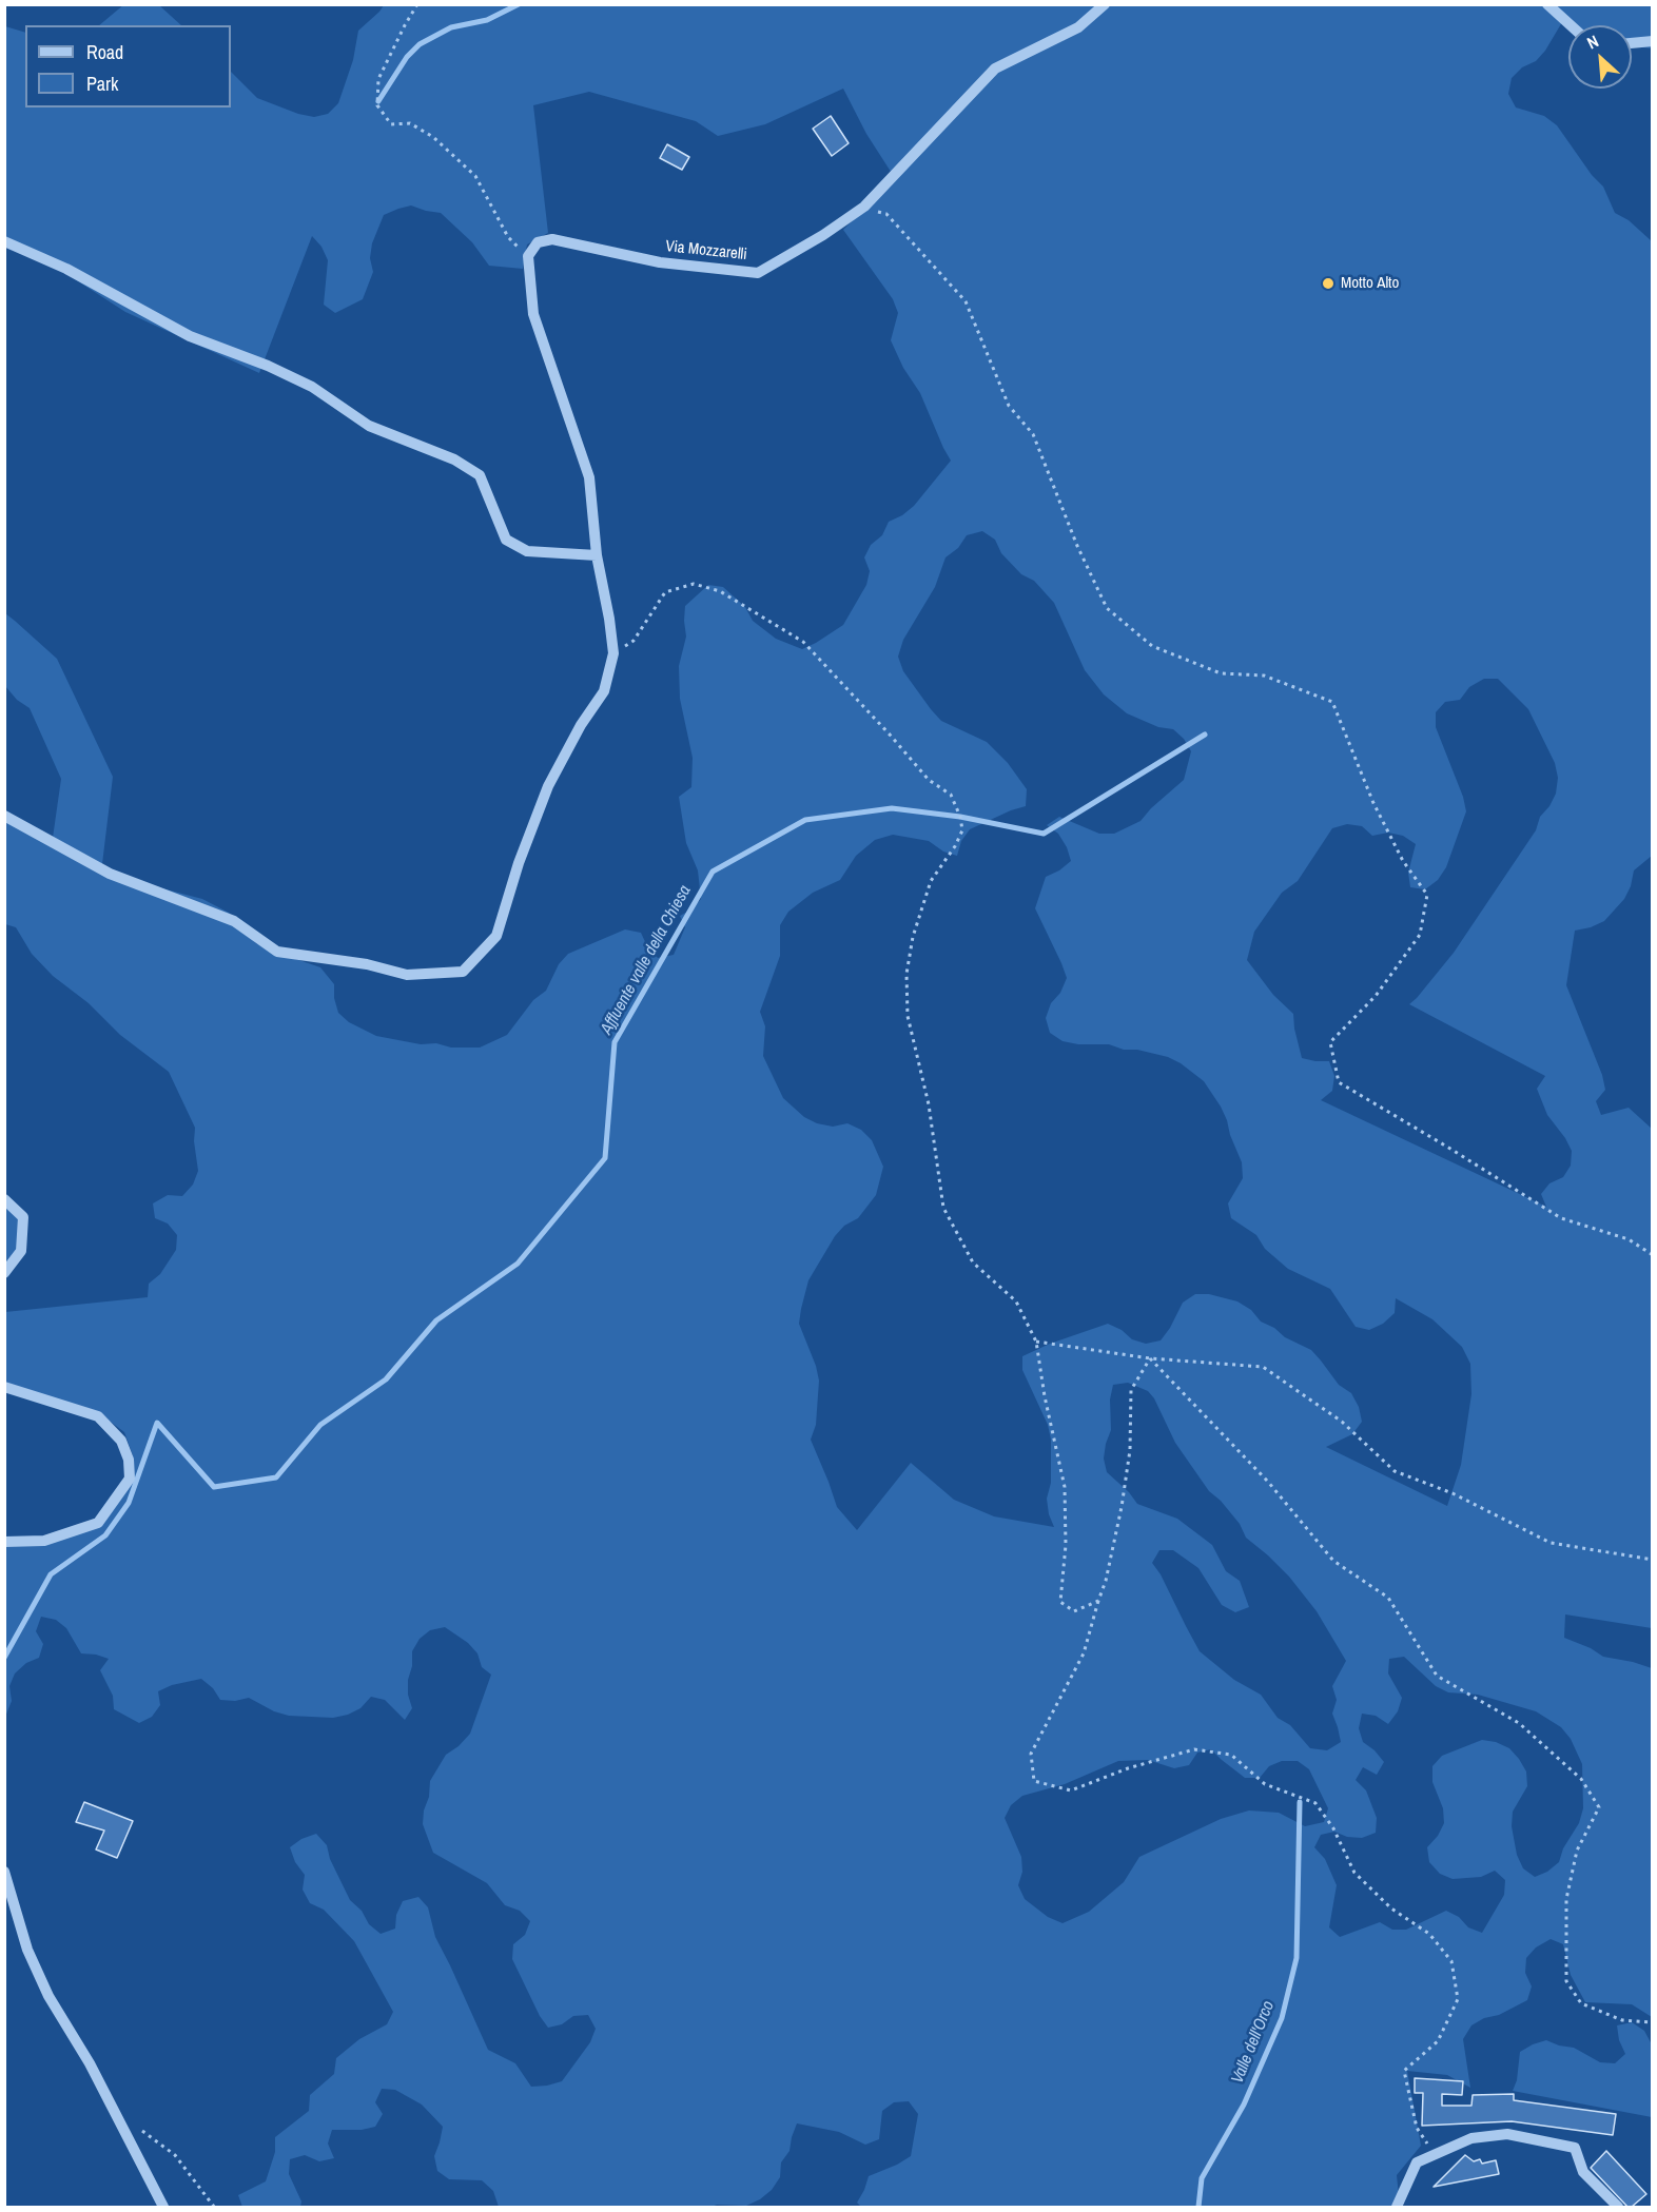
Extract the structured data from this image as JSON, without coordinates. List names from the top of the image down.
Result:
{
  "streets": {
    "street": ["Via Mozzarelli"]
  },
  "water": ["Affluente valle della Chiesa", "Valle dell'Orco"],
  "places": ["Motto Alto"],
  "legend": ["Road", "Park"],
  "north": "top left"
}
